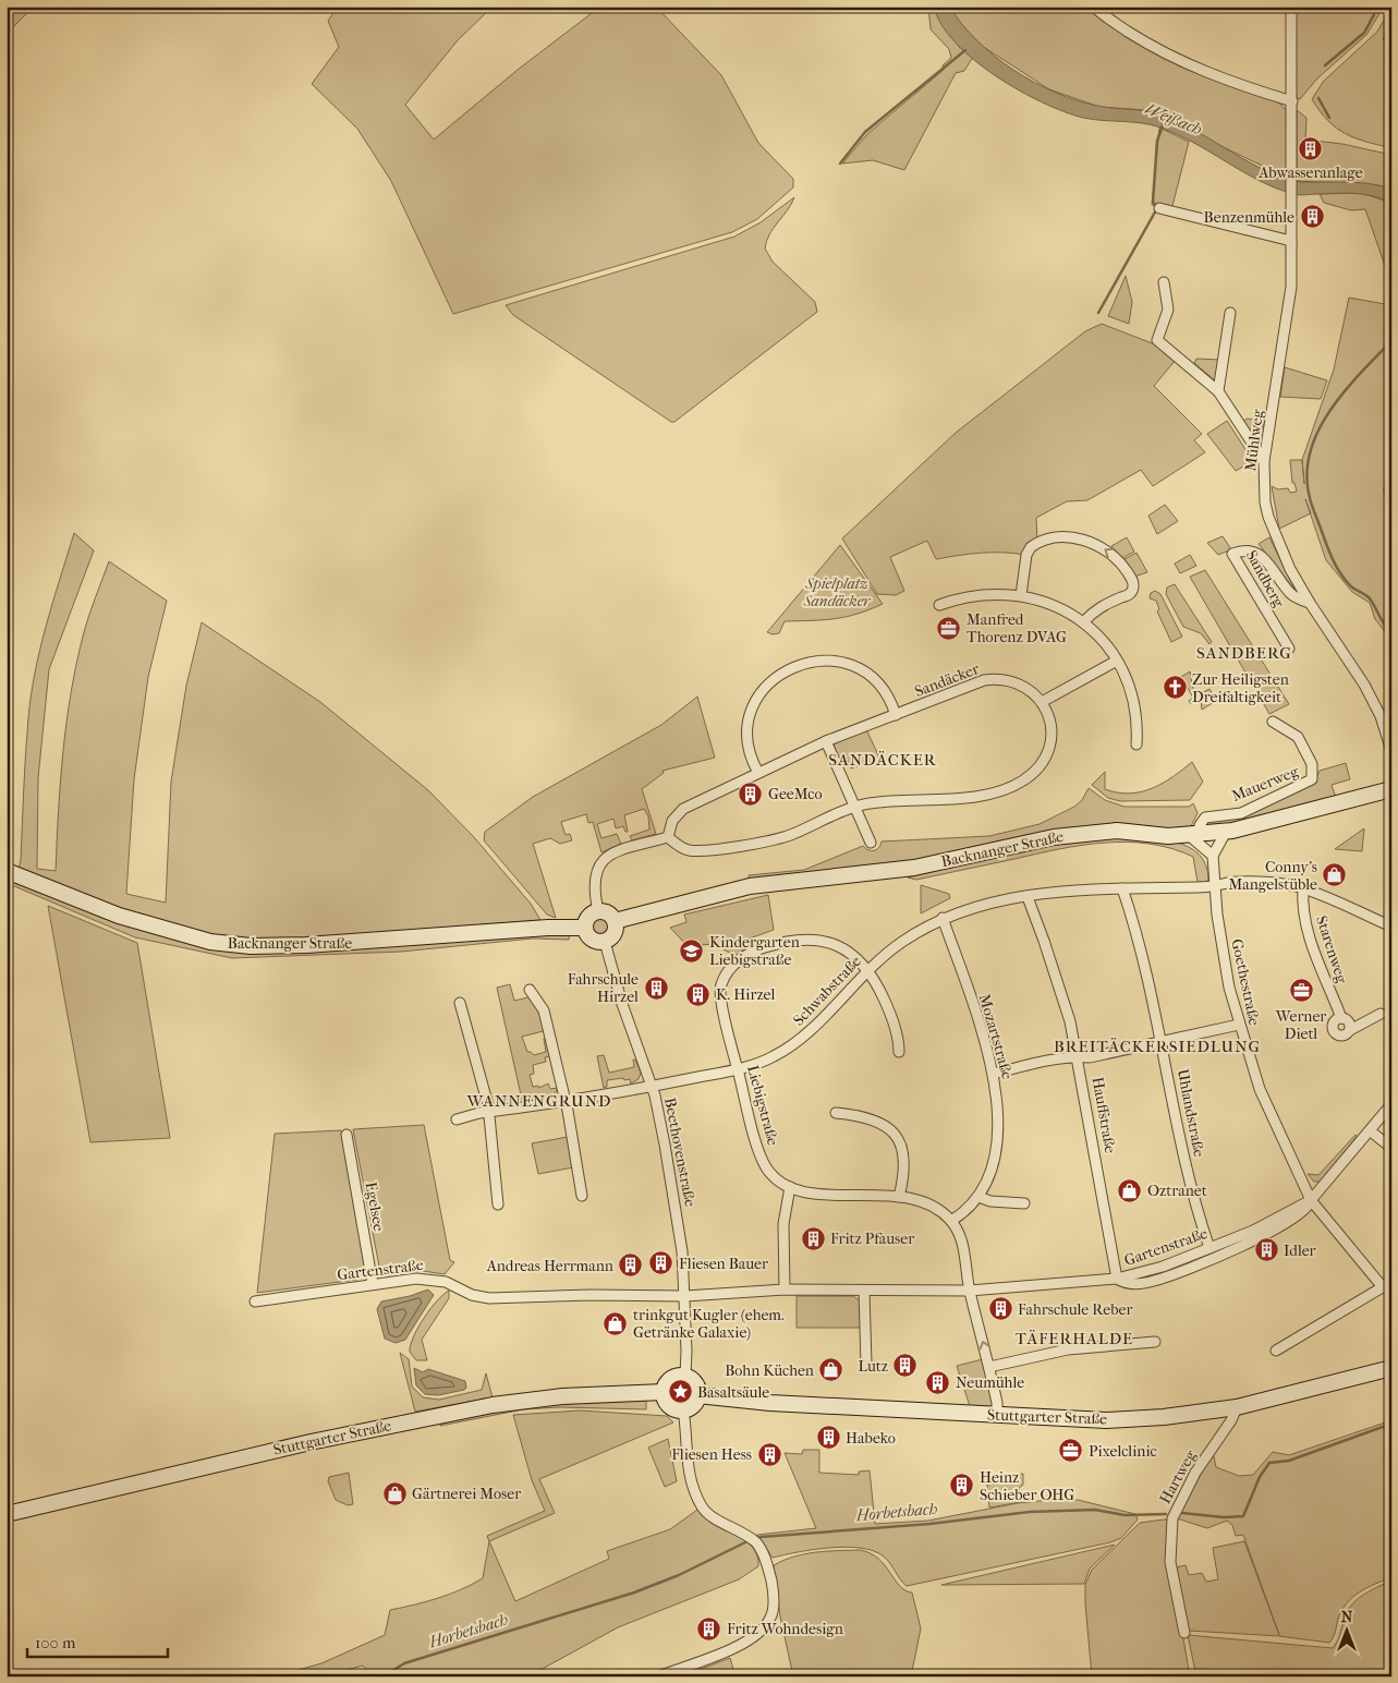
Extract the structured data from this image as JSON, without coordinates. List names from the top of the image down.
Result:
{
  "streets": {
    "street": [
      "Mühlweg",
      "Sandberg",
      "Sandäcker",
      "Mauerweg",
      "Backnanger Straße",
      "Starenweg",
      "Goethestraße",
      "Schwabstraße",
      "Mozartstraße",
      "Liebigstraße",
      "Uhlandstraße",
      "Hauffstraße",
      "Beethovenstraße",
      "Egelsee",
      "Gartenstraße",
      "Stuttgarter Straße",
      "Hartweg"
    ]
  },
  "crossings": [
    ["Mühlweg", "Sandberg"],
    ["Mauerweg", "Backnanger Straße"],
    ["Backnanger Straße", "Beethovenstraße"],
    ["Starenweg", "Schwabstraße"],
    ["Goethestraße", "Schwabstraße"],
    ["Goethestraße", "Gartenstraße"],
    ["Schwabstraße", "Mozartstraße"],
    ["Schwabstraße", "Liebigstraße"],
    ["Schwabstraße", "Uhlandstraße"],
    ["Schwabstraße", "Hauffstraße"],
    ["Schwabstraße", "Beethovenstraße"],
    ["Mozartstraße", "Liebigstraße"],
    ["Uhlandstraße", "Gartenstraße"],
    ["Hauffstraße", "Gartenstraße"],
    ["Beethovenstraße", "Gartenstraße"],
    ["Beethovenstraße", "Stuttgarter Straße"],
    ["Egelsee", "Gartenstraße"],
    ["Stuttgarter Straße", "Hartweg"]
  ],
  "districts": [
    "SANDBERG",
    "SANDÄCKER",
    "BREITÄCKERSIEDLUNG",
    "WANNENGRUND",
    "TÄFERHALDE"
  ],
  "water": ["Weißach", "Horbetsbach"],
  "parks": ["Spielplatz Sandäcker"],
  "places": {
    "building": [
      "Abwasseranlage",
      "Benzenmühle",
      "GeeMco",
      "Fahrschule Hirzel",
      "K. Hirzel",
      "Fritz Pfauser",
      "Idler",
      "Fliesen Bauer",
      "Andreas Herrmann",
      "Fahrschule Reber",
      "Lutz",
      "Neumühle",
      "Habeko",
      "Fliesen Hess",
      "Heinz Schieber OHG",
      "Fritz Wohndesign"
    ],
    "office": ["Manfred Thorenz DVAG", "Werner Dietl", "Pixelclinic"],
    "church": ["Zur Heiligsten Dreifaltigkeit"],
    "shop": [
      "Conny's Mangelstüble",
      "Oztranet",
      "trinkgut Kugler (ehem. Getränke Galaxie)",
      "Bohn Küchen",
      "Gärtnerei Moser"
    ],
    "school or university": ["Kindergarten Liebigstraße"],
    "place": ["Basaltsäule"]
  },
  "scale_bar": "100 m",
  "north": "top"
}
